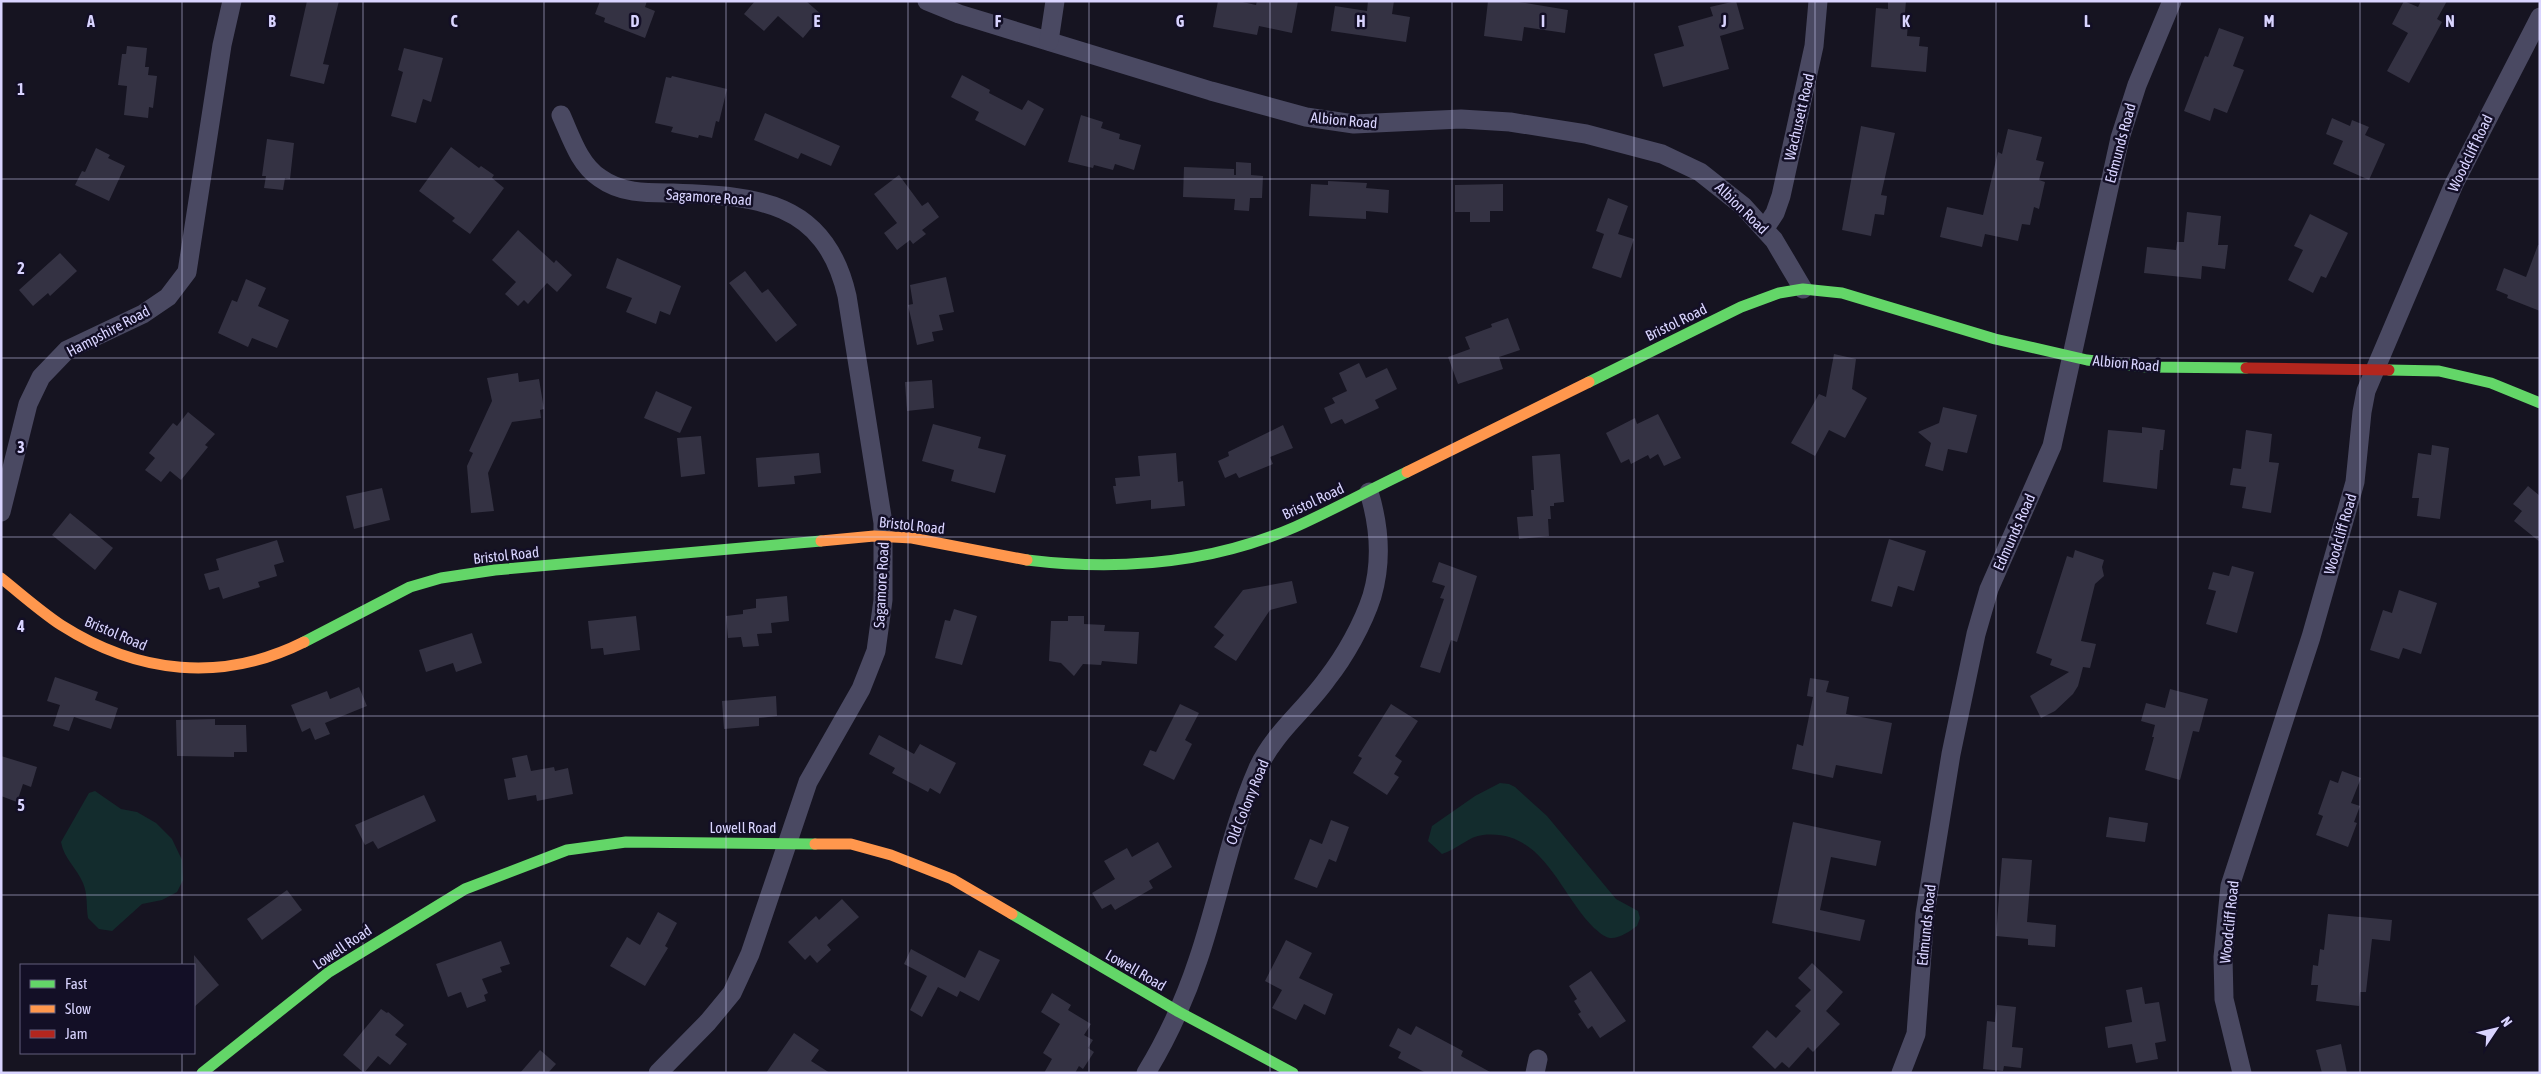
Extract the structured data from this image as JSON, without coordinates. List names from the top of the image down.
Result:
{
  "streets": {
    "street": [
      "Wachusett Road",
      "Albion Road",
      "Edmunds Road",
      "Woodcliff Road",
      "Sagamore Road",
      "Bristol Road",
      "Hampshire Road",
      "Old Colony Road",
      "Lowell Road"
    ]
  },
  "crossings": [
    ["Wachusett Road", "Albion Road"],
    ["Albion Road", "Edmunds Road"],
    ["Albion Road", "Woodcliff Road"],
    ["Albion Road", "Bristol Road"],
    ["Sagamore Road", "Bristol Road"],
    ["Sagamore Road", "Lowell Road"],
    ["Bristol Road", "Old Colony Road"],
    ["Old Colony Road", "Lowell Road"]
  ],
  "legend": ["Fast", "Slow", "Jam"],
  "north": "top right",
  "grid": {
    "columns": [
      "A",
      "B",
      "C",
      "D",
      "E",
      "F",
      "G",
      "H",
      "I",
      "J",
      "K",
      "L",
      "M",
      "N"
    ],
    "rows": [
      "1",
      "2",
      "3",
      "4",
      "5"
    ]
  }
}
